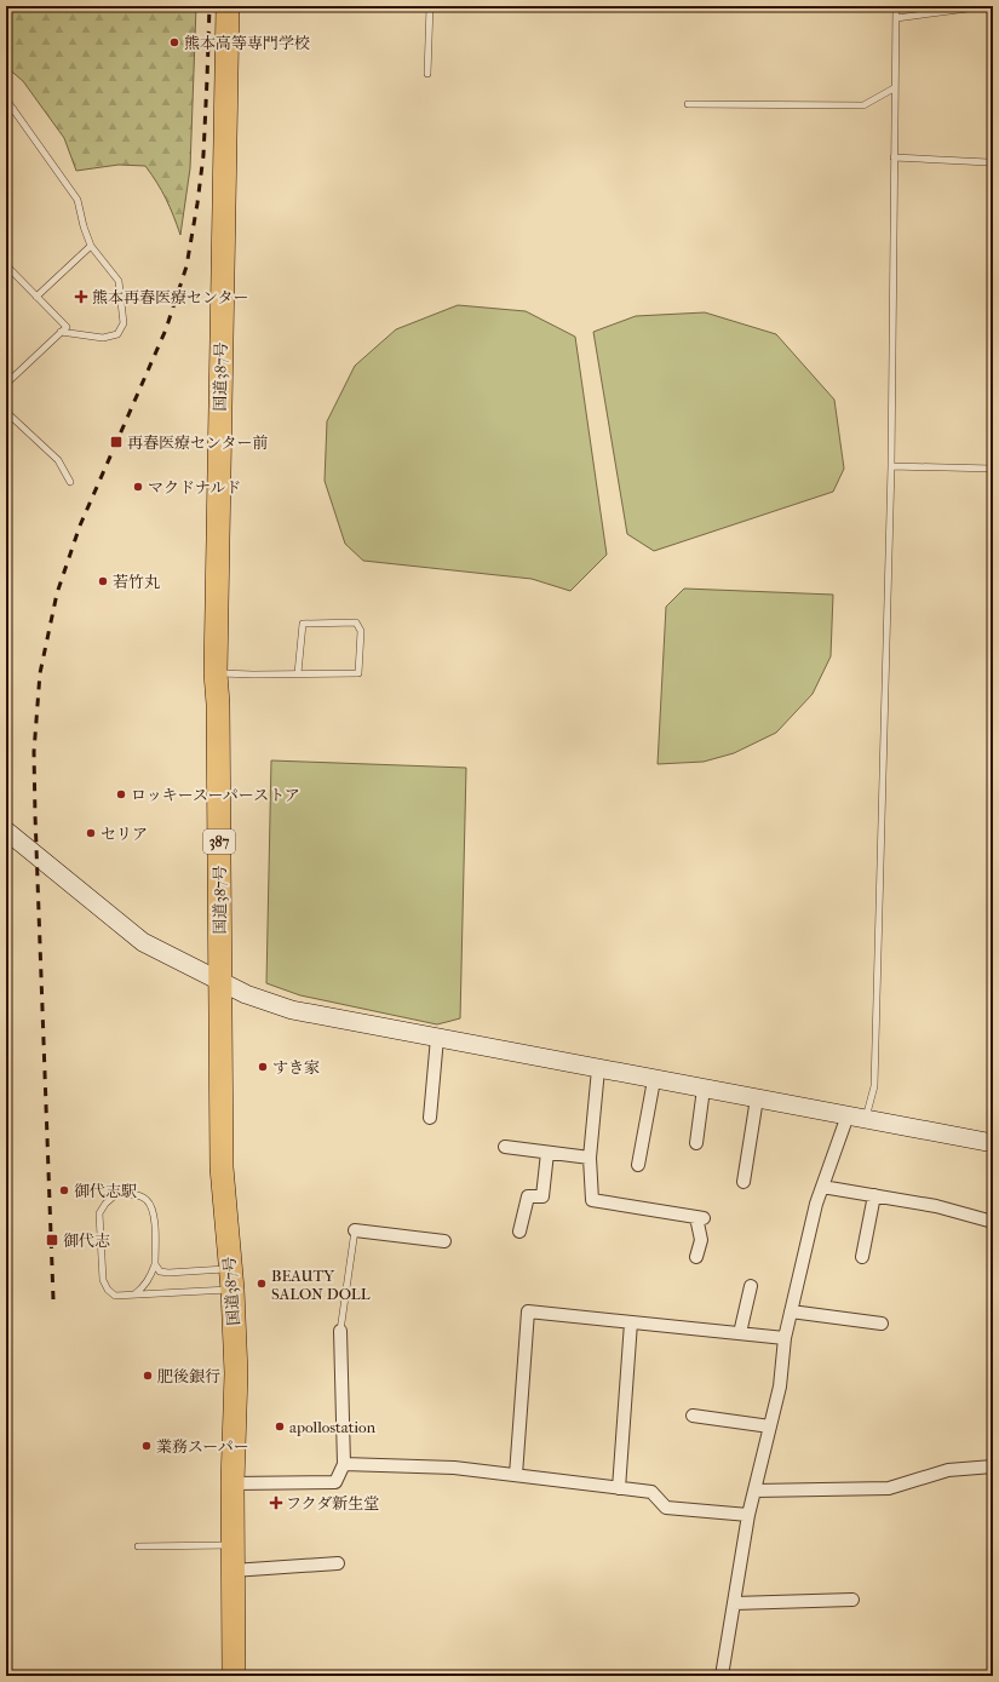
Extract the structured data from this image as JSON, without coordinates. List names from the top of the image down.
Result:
{
  "streets": {
    "highway": ["国道387号", "387"]
  },
  "places": {
    "other": [
      "熊本高等専門学校",
      "マクドナルド",
      "若竹丸",
      "ロッキースーパーストア",
      "セリア",
      "すき家",
      "御代志駅",
      "BEAUTY SALON DOLL",
      "肥後銀行",
      "apollostation",
      "業務スーパー"
    ],
    "health": ["熊本再春医療センター", "フクダ新生堂"],
    "transit": ["再春医療センター前", "御代志"]
  }
}
